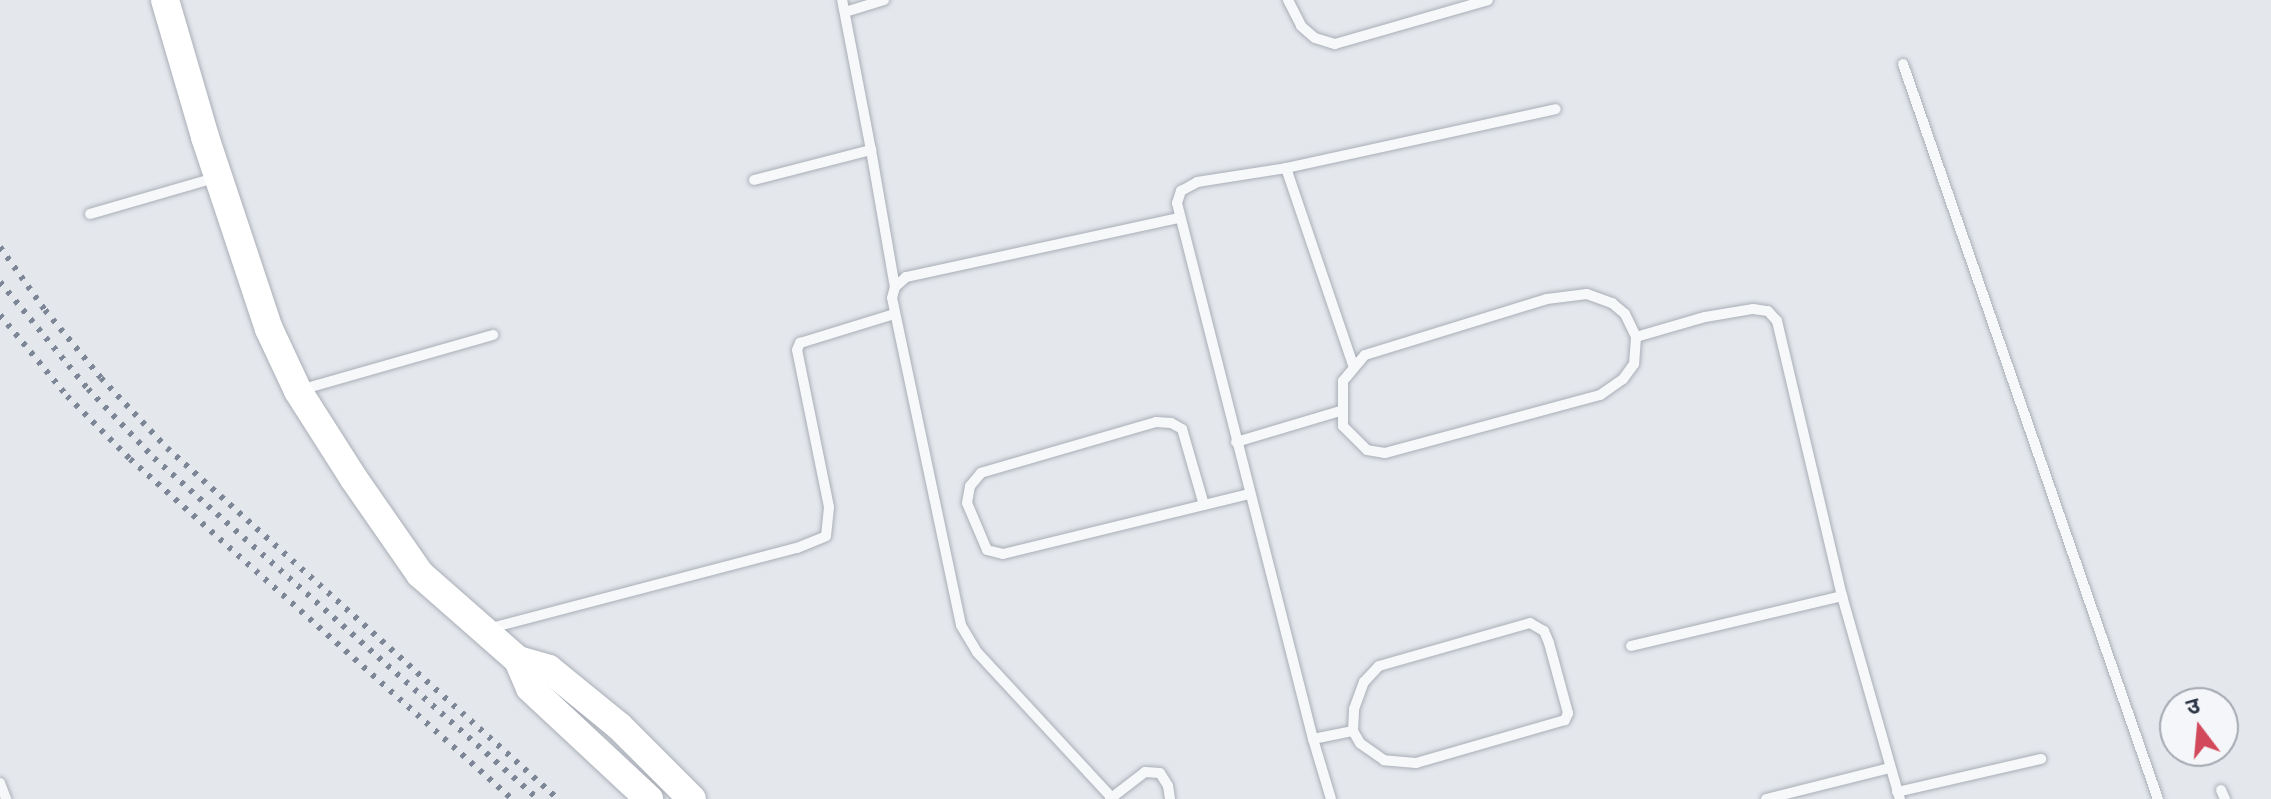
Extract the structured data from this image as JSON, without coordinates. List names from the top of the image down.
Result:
{
  "north": "top"
}
